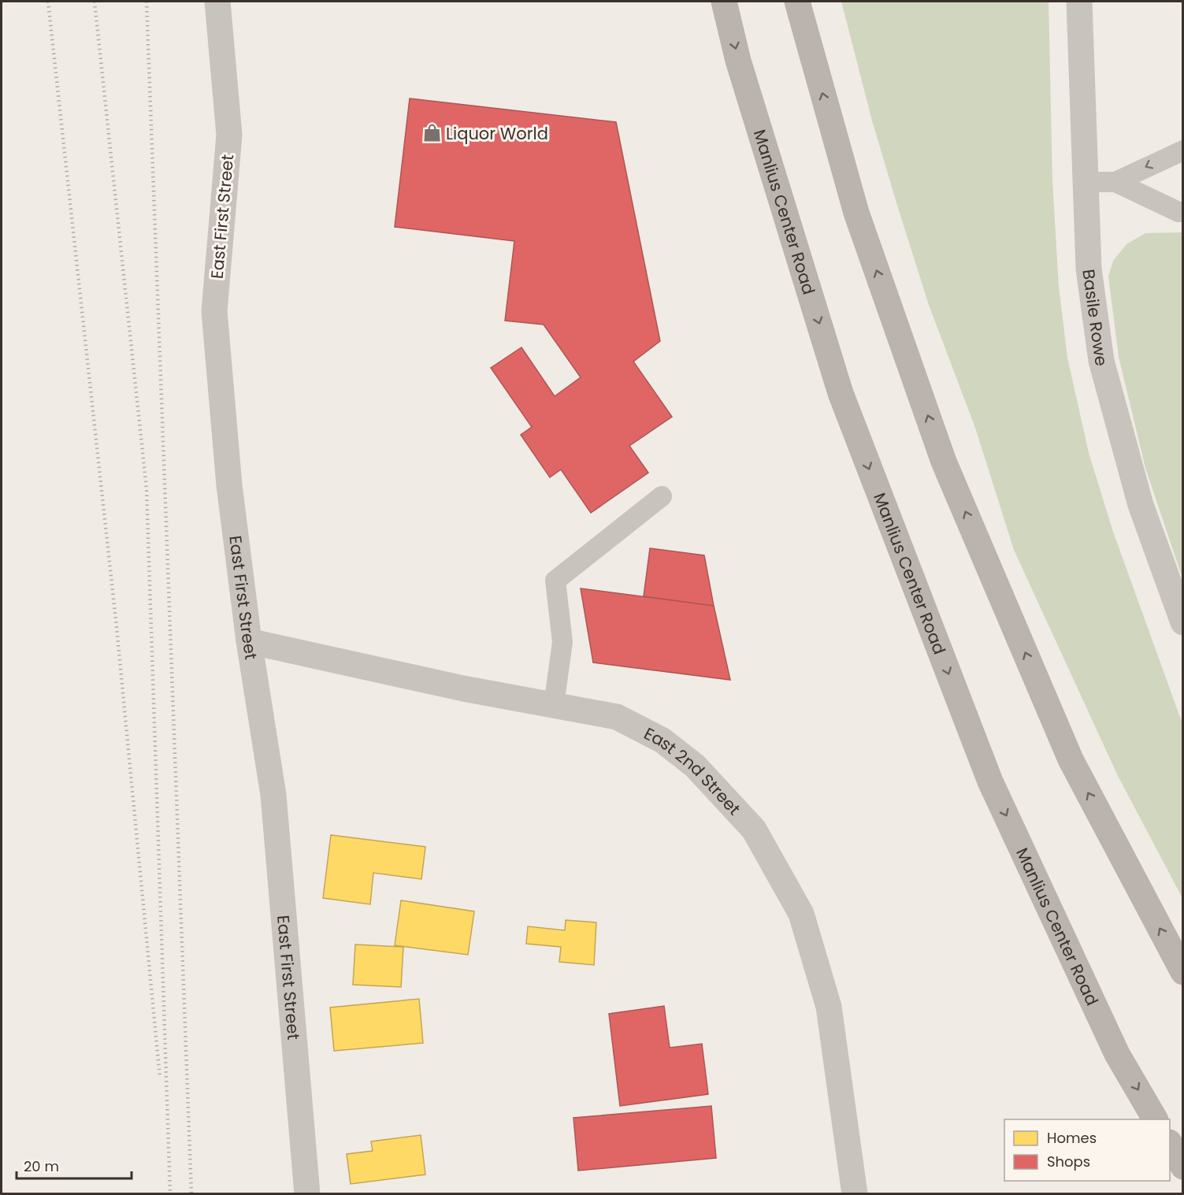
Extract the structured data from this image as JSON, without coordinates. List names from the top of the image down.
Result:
{
  "streets": {
    "main road": ["Manlius Center Road"],
    "street": ["East First Street", "Basile Rowe", "East 2nd Street"]
  },
  "crossings": [
    ["East First Street", "East 2nd Street"]
  ],
  "places": {
    "shop": ["Liquor World"]
  },
  "legend": ["Homes", "Shops"],
  "scale_bar": "20 m"
}
